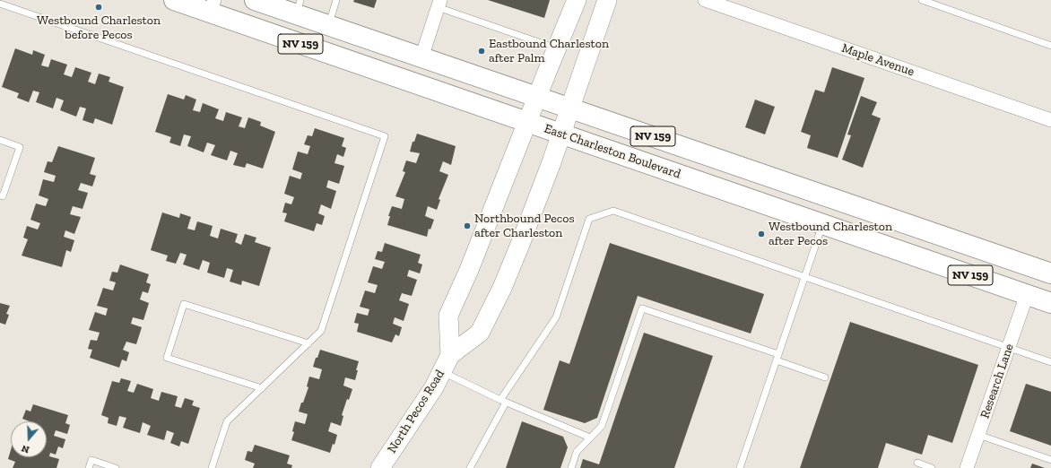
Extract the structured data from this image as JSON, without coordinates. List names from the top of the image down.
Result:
{
  "streets": {
    "main road": ["NV 159", "East Charleston Boulevard", "North Pecos Road"],
    "street": ["Maple Avenue", "Research Lane"]
  },
  "crossings": [
    ["East Charleston Boulevard", "Research Lane"],
    ["East Charleston Boulevard", "North Pecos Road"]
  ],
  "places": [
    "Westbound Charleston before Pecos",
    "Eastbound Charleston after Palm",
    "Northbound Pecos after Charleston",
    "Westbound Charleston after Pecos"
  ],
  "north": "bottom"
}
